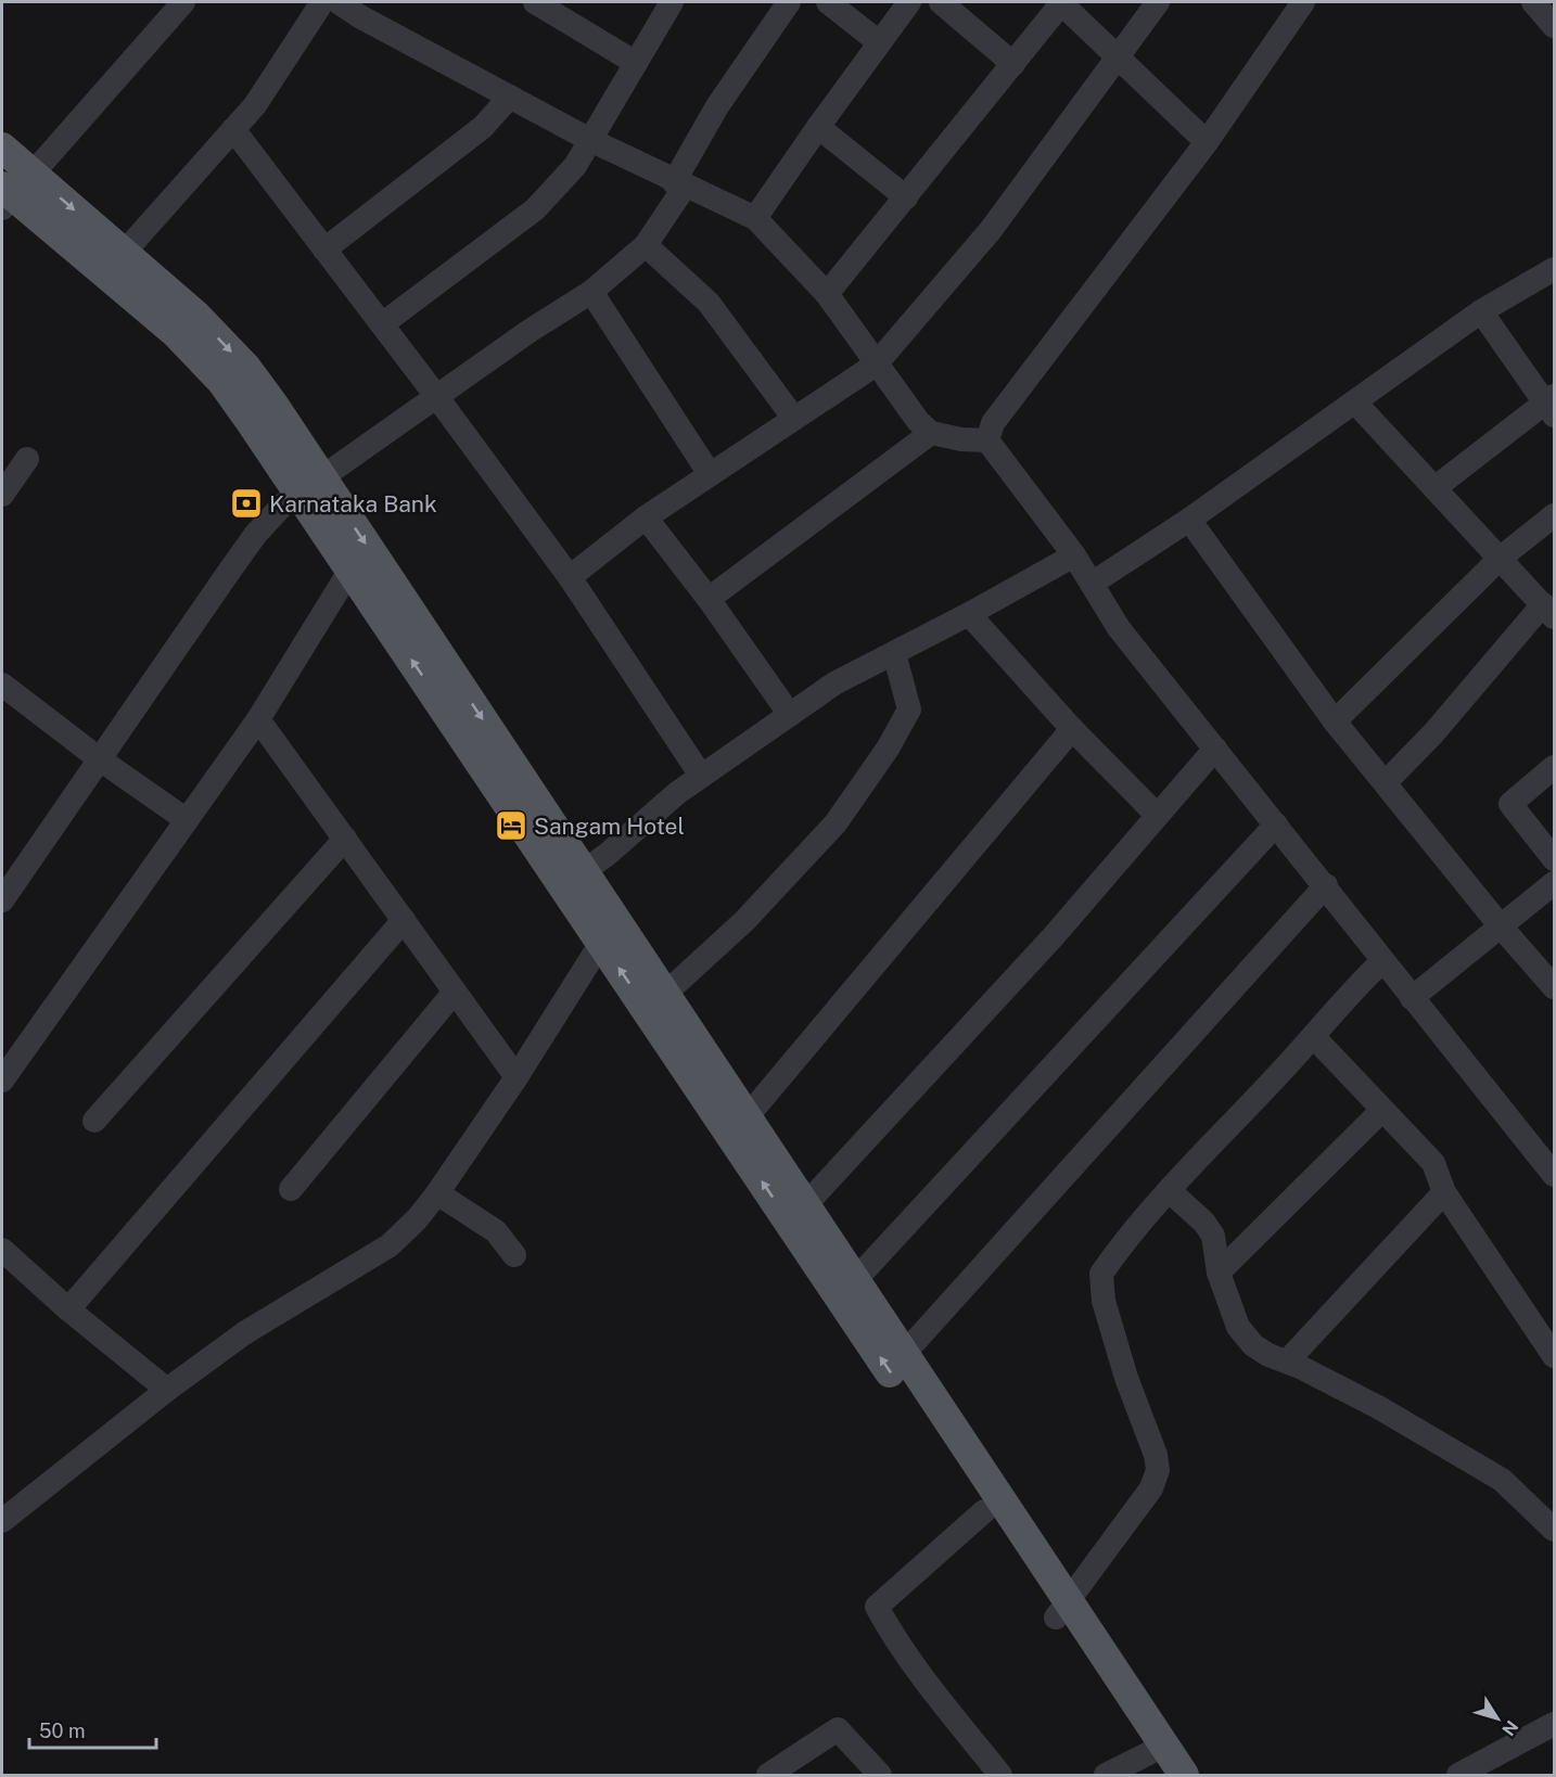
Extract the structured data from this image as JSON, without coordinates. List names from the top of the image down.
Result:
{
  "places": {
    "bank": ["Karnataka Bank"],
    "hotel": ["Sangam Hotel"]
  },
  "scale_bar": "50 m",
  "north": "bottom right"
}
